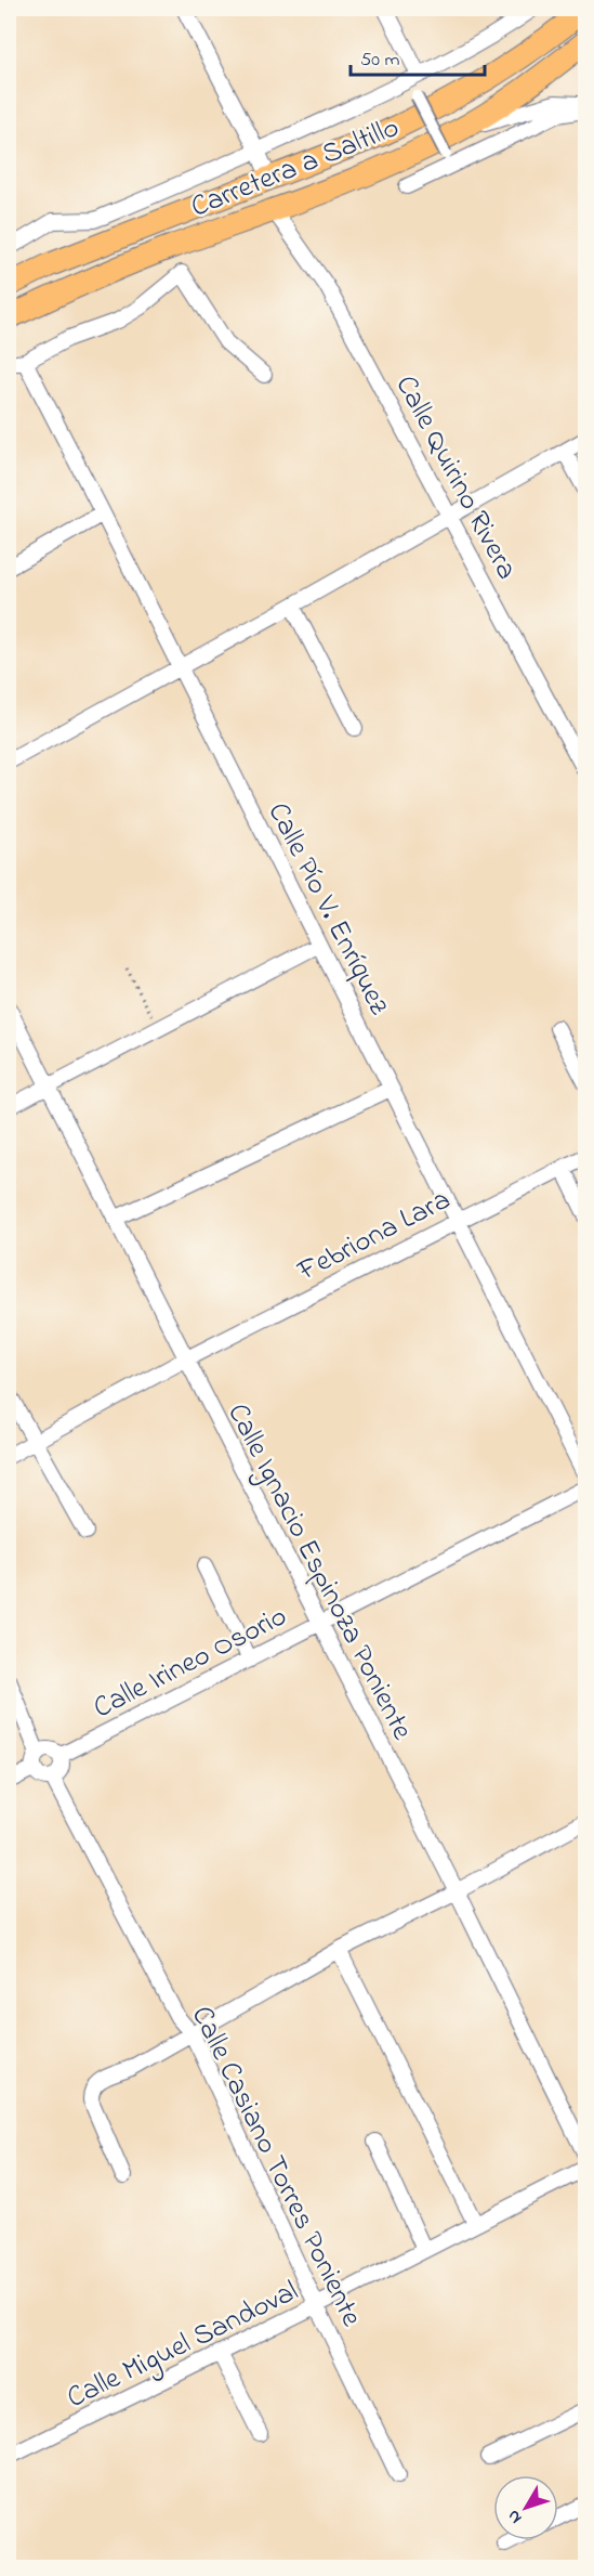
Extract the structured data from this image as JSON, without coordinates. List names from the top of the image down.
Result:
{
  "streets": {
    "main road": ["Carretera a Saltillo"],
    "street": [
      "Calle Quirino Rivera",
      "Calle Pío V. Enríquez",
      "Febriona Lara",
      "Calle Ignacio Espinoza Poniente",
      "Calle Irineo Osorio",
      "Calle Casiano Torres Poniente",
      "Calle Miguel Sandoval"
    ]
  },
  "crossings": [
    ["Carretera a Saltillo", "Calle Quirino Rivera"],
    ["Calle Pío V. Enríquez", "Febriona Lara"],
    ["Febriona Lara", "Calle Ignacio Espinoza Poniente"],
    ["Calle Ignacio Espinoza Poniente", "Calle Irineo Osorio"],
    ["Calle Irineo Osorio", "Calle Casiano Torres Poniente"],
    ["Calle Casiano Torres Poniente", "Calle Miguel Sandoval"]
  ],
  "scale_bar": "50 m",
  "north": "bottom left"
}
